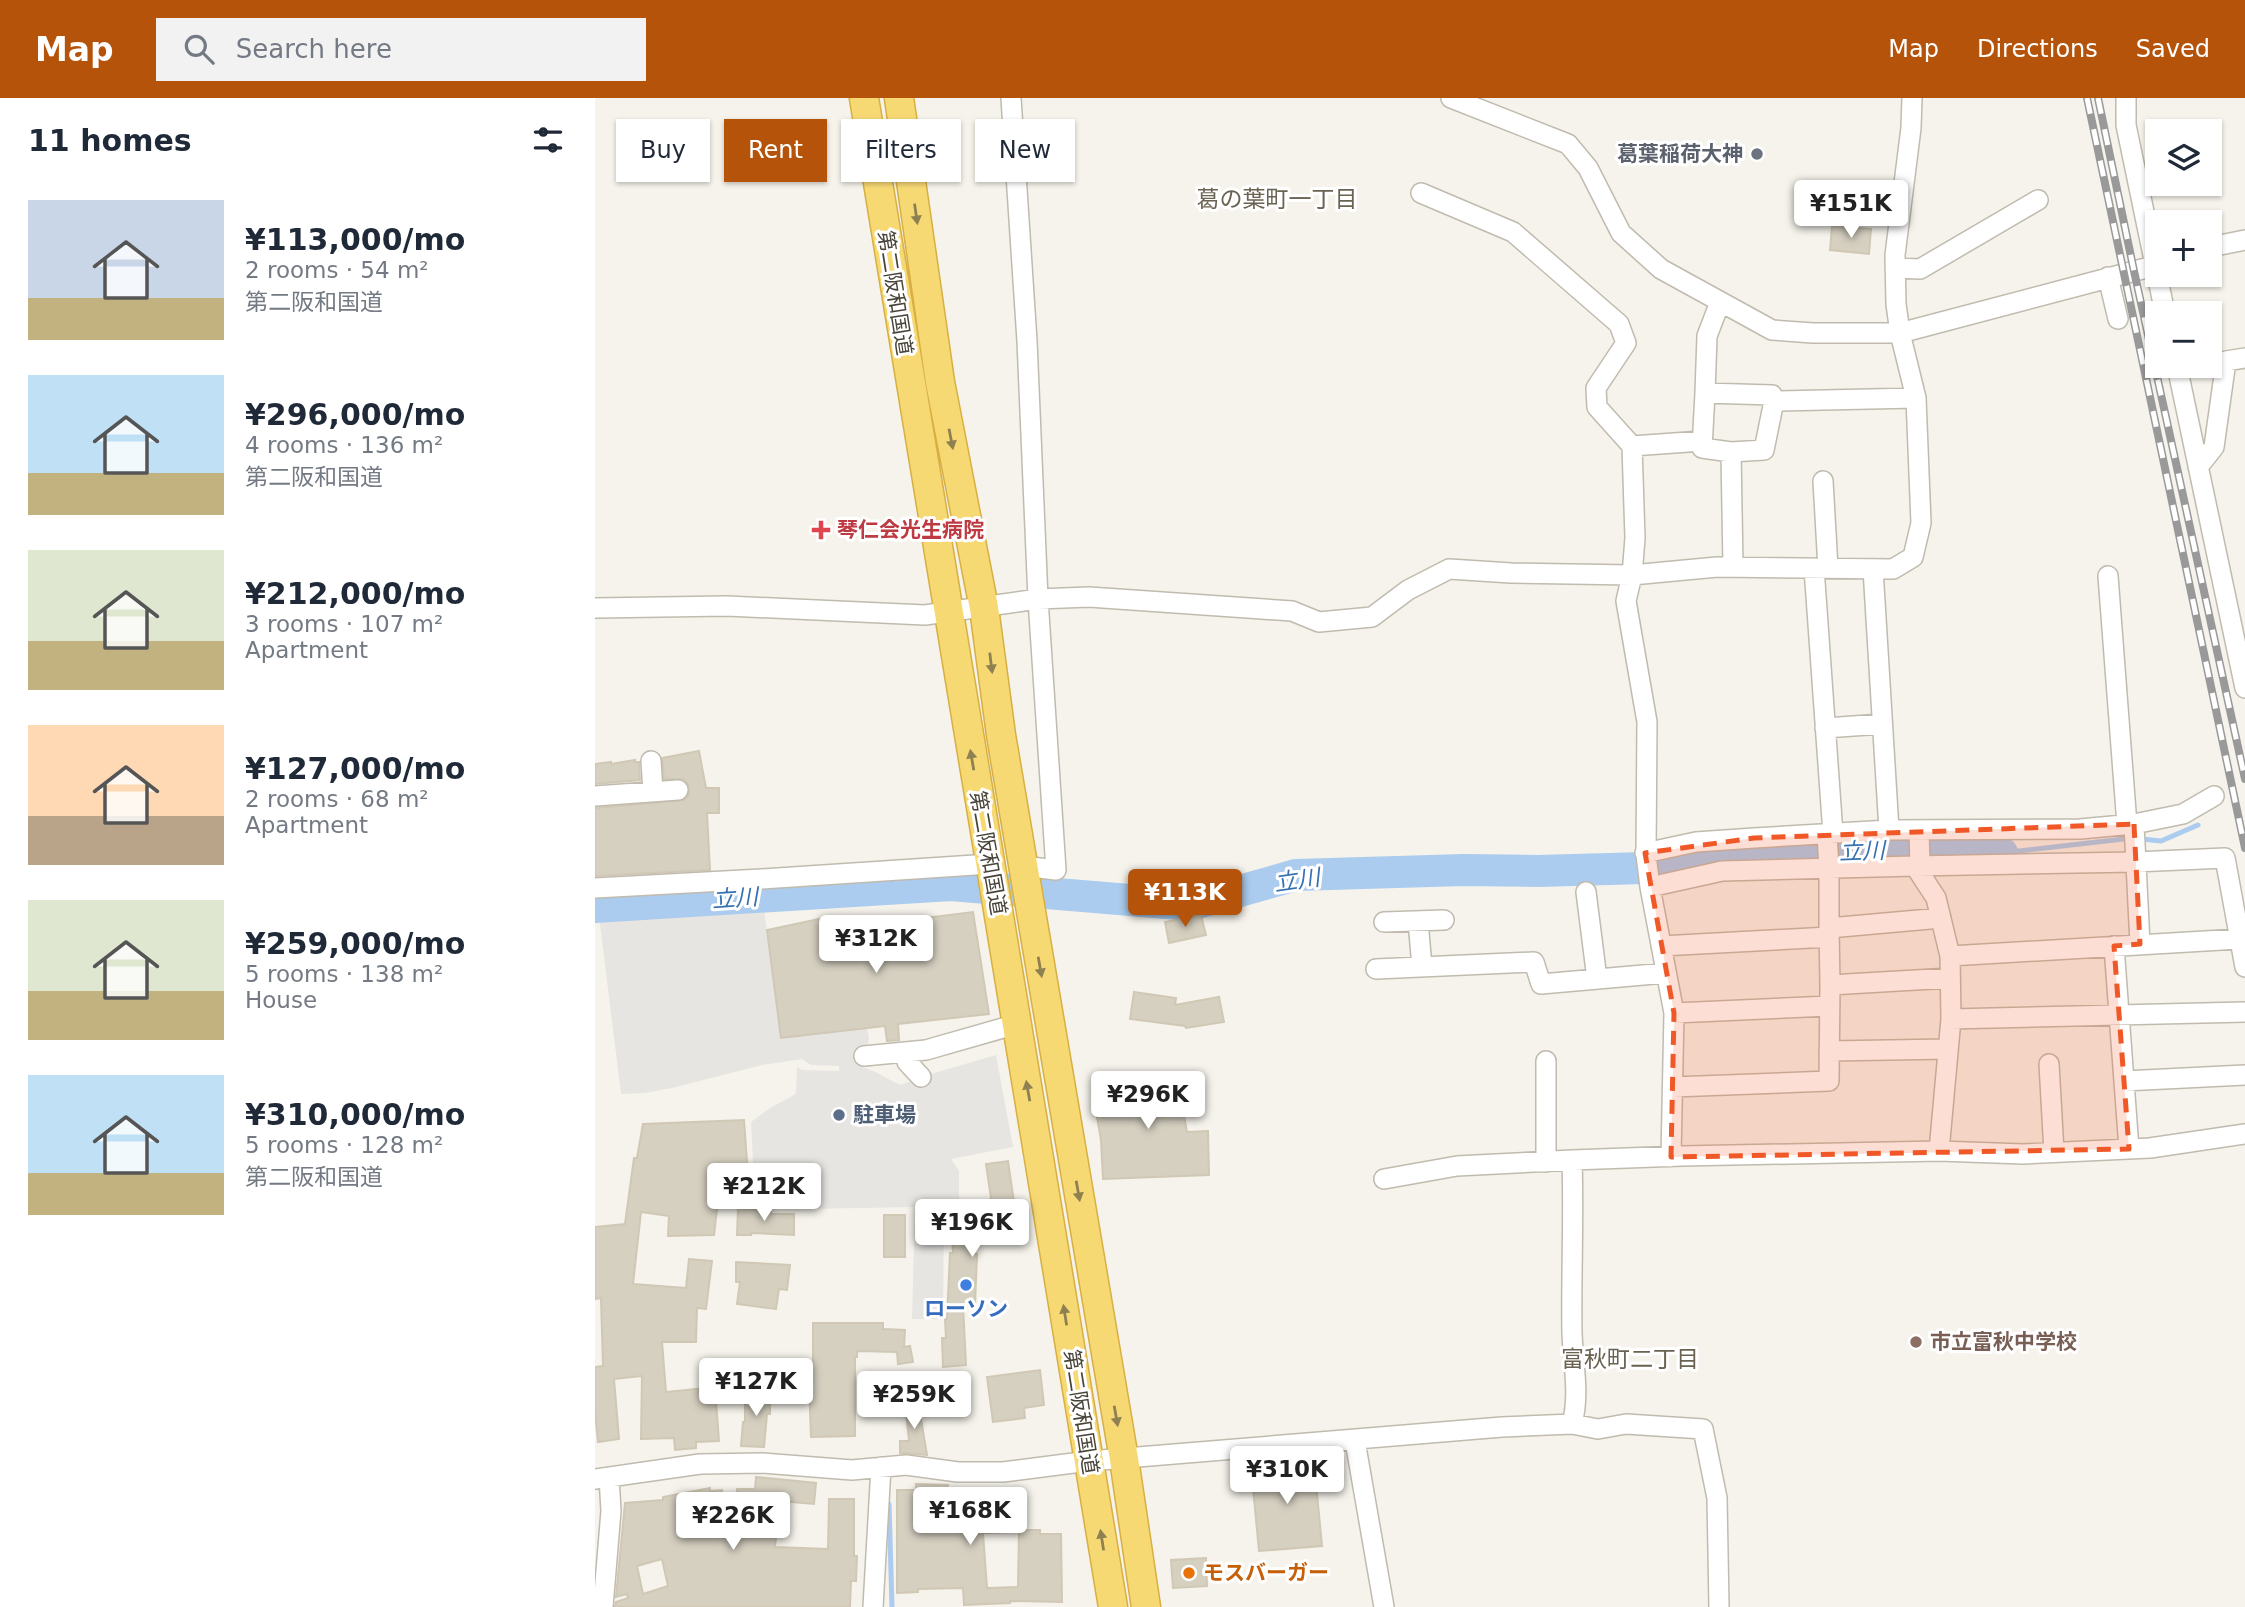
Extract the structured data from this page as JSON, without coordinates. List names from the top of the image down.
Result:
{
  "streets": {
    "highway": ["第二阪和国道"]
  },
  "districts": ["葛の葉町一丁目", "富秋町二丁目"],
  "water": ["立川"],
  "places": {
    "other": [
      "葛葉稲荷大神",
      "駐車場",
      "ローソン",
      "市立富秋中学校",
      "モスバーガー"
    ],
    "health": ["琴仁会光生病院"]
  },
  "page": {
    "header": "Map",
    "search": "Search here",
    "nav": ["Map", "Directions", "Saved"],
    "heading": "11 homes",
    "map_buttons": ["+", "−"],
    "chip": [
      "Buy",
      "Rent",
      "Filters",
      "New"
    ],
    "price": [
      "¥151K",
      "¥113K",
      "¥312K",
      "¥296K",
      "¥212K",
      "¥196K",
      "¥127K",
      "¥259K",
      "¥310K",
      "¥168K",
      "¥226K"
    ],
    "list": [
      {
        "name": "¥113,000/mo",
        "note": "2 rooms · 54 m² · 第二阪和国道"
      },
      {
        "name": "¥296,000/mo",
        "note": "4 rooms · 136 m² · 第二阪和国道"
      },
      {
        "name": "¥212,000/mo",
        "note": "3 rooms · 107 m² · Apartment"
      },
      {
        "name": "¥127,000/mo",
        "note": "2 rooms · 68 m² · Apartment"
      },
      {
        "name": "¥259,000/mo",
        "note": "5 rooms · 138 m² · House"
      },
      {
        "name": "¥310,000/mo",
        "note": "5 rooms · 128 m² · 第二阪和国道"
      }
    ]
  }
}
